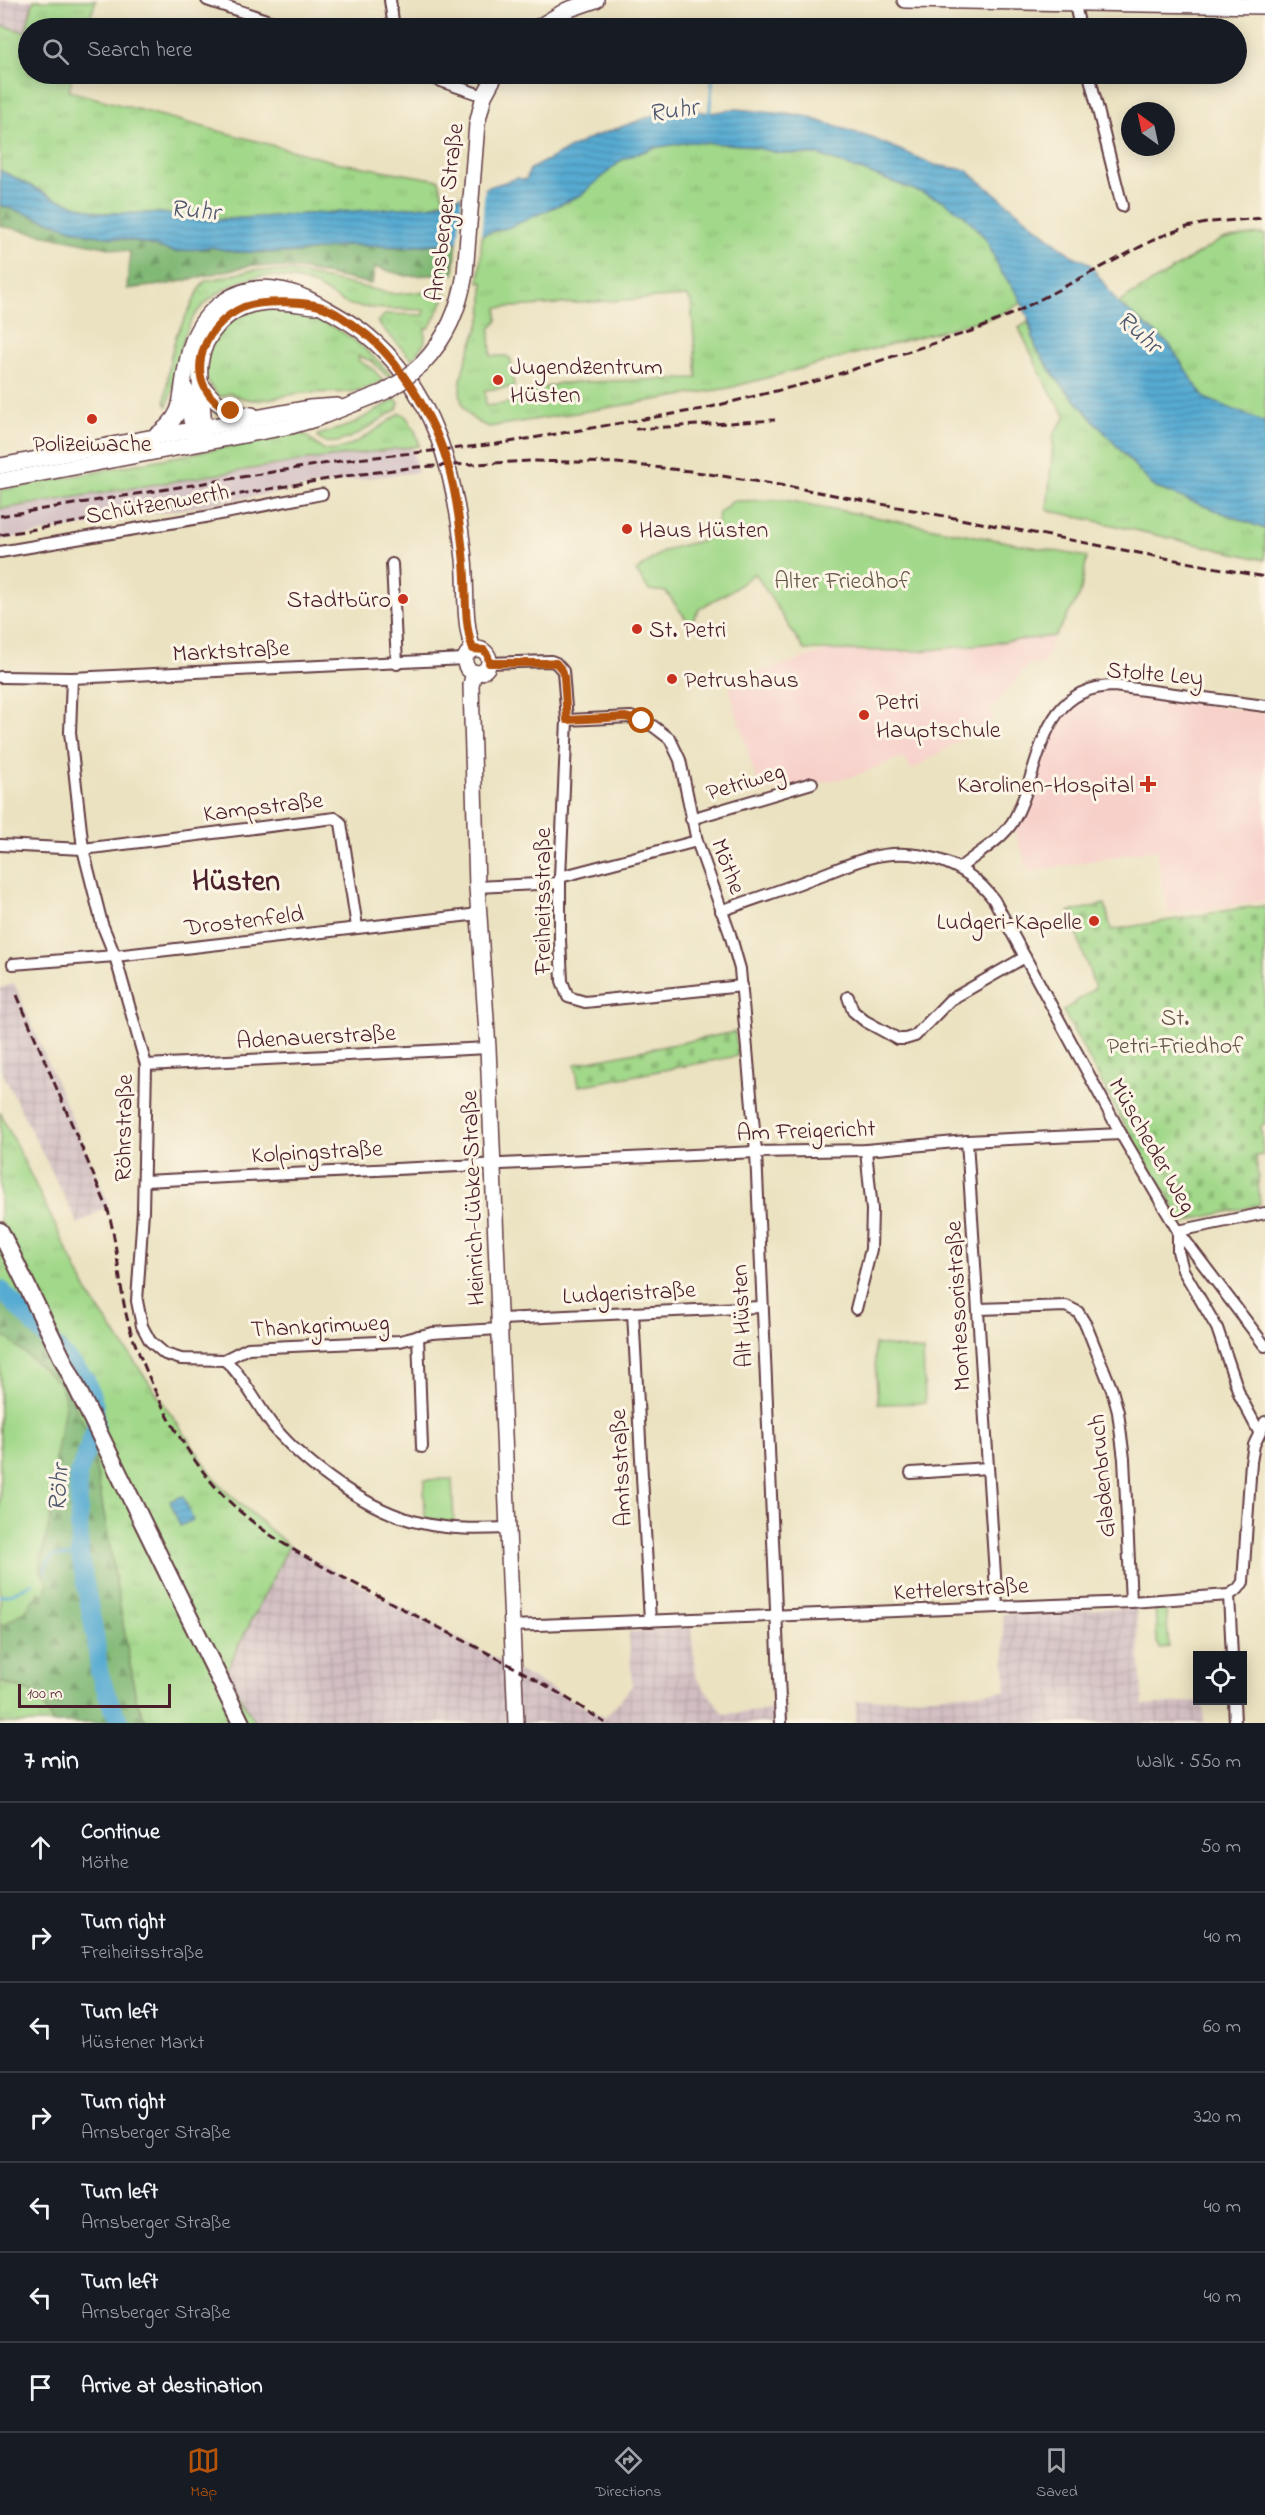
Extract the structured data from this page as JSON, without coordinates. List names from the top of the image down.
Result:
{
  "streets": {
    "street": [
      "Arnsberger Straße",
      "Schützenwerth",
      "Marktstraße",
      "Stolte Ley",
      "Petriweg",
      "Kampstraße",
      "Möthe",
      "Freiheitsstraße",
      "Drostenfeld",
      "Adenauerstraße",
      "Röhrstraße",
      "Am Freigericht",
      "Müscheder Weg",
      "Kolpingstraße",
      "Heinrich-Lübke-Straße",
      "Ludgeristraße",
      "Montessoristraße",
      "Alt Hüsten",
      "Thankgrimweg",
      "Amtsstraße",
      "Gladenbruch",
      "Kettelerstraße"
    ]
  },
  "crossings": [
    ["Marktstraße", "Freiheitsstraße"],
    ["Marktstraße", "Röhrstraße"],
    ["Marktstraße", "Heinrich-Lübke-Straße"],
    ["Stolte Ley", "Möthe"],
    ["Stolte Ley", "Müscheder Weg"],
    ["Petriweg", "Möthe"],
    ["Kampstraße", "Drostenfeld"],
    ["Kampstraße", "Röhrstraße"],
    ["Möthe", "Freiheitsstraße"],
    ["Möthe", "Müscheder Weg"],
    ["Möthe", "Alt Hüsten"],
    ["Freiheitsstraße", "Heinrich-Lübke-Straße"],
    ["Freiheitsstraße", "Alt Hüsten"],
    ["Drostenfeld", "Röhrstraße"],
    ["Drostenfeld", "Heinrich-Lübke-Straße"],
    ["Adenauerstraße", "Röhrstraße"],
    ["Adenauerstraße", "Heinrich-Lübke-Straße"],
    ["Röhrstraße", "Kolpingstraße"],
    ["Röhrstraße", "Thankgrimweg"],
    ["Am Freigericht", "Müscheder Weg"],
    ["Am Freigericht", "Kolpingstraße"],
    ["Am Freigericht", "Heinrich-Lübke-Straße"],
    ["Am Freigericht", "Montessoristraße"],
    ["Am Freigericht", "Alt Hüsten"],
    ["Kolpingstraße", "Heinrich-Lübke-Straße"],
    ["Heinrich-Lübke-Straße", "Ludgeristraße"],
    ["Heinrich-Lübke-Straße", "Thankgrimweg"],
    ["Heinrich-Lübke-Straße", "Kettelerstraße"],
    ["Ludgeristraße", "Alt Hüsten"],
    ["Ludgeristraße", "Thankgrimweg"],
    ["Ludgeristraße", "Amtsstraße"],
    ["Montessoristraße", "Gladenbruch"],
    ["Montessoristraße", "Kettelerstraße"],
    ["Alt Hüsten", "Kettelerstraße"],
    ["Amtsstraße", "Kettelerstraße"],
    ["Gladenbruch", "Kettelerstraße"]
  ],
  "districts": ["Hüsten"],
  "water": ["Ruhr", "Röhr"],
  "parks": ["Alter Friedhof", "St. Petri-Friedhof"],
  "places": {
    "other": [
      "Jugendzentrum Hüsten",
      "Polizeiwache",
      "Haus Hüsten",
      "Stadtbüro",
      "St. Petri",
      "Petrushaus",
      "Petri Hauptschule",
      "Ludgeri-Kapelle"
    ],
    "health": ["Karolinen-Hospital"]
  },
  "scale_bar": "100 m",
  "north": "top left",
  "page": {
    "search": "Search here",
    "scale": "100 m",
    "heading": ["7 min", "Walk · 550 m"],
    "list": [
      ["Continue", "Möthe", "50 m"],
      ["Turn right", "Freiheitsstraße", "40 m"],
      ["Turn left", "Hüstener Markt", "60 m"],
      ["Turn right", "Arnsberger Straße", "320 m"],
      ["Turn left", "Arnsberger Straße", "40 m"],
      ["Turn left", "Arnsberger Straße", "40 m"],
      "Arrive at destination"
    ],
    "nav": ["Map", "Directions", "Saved"]
  }
}
